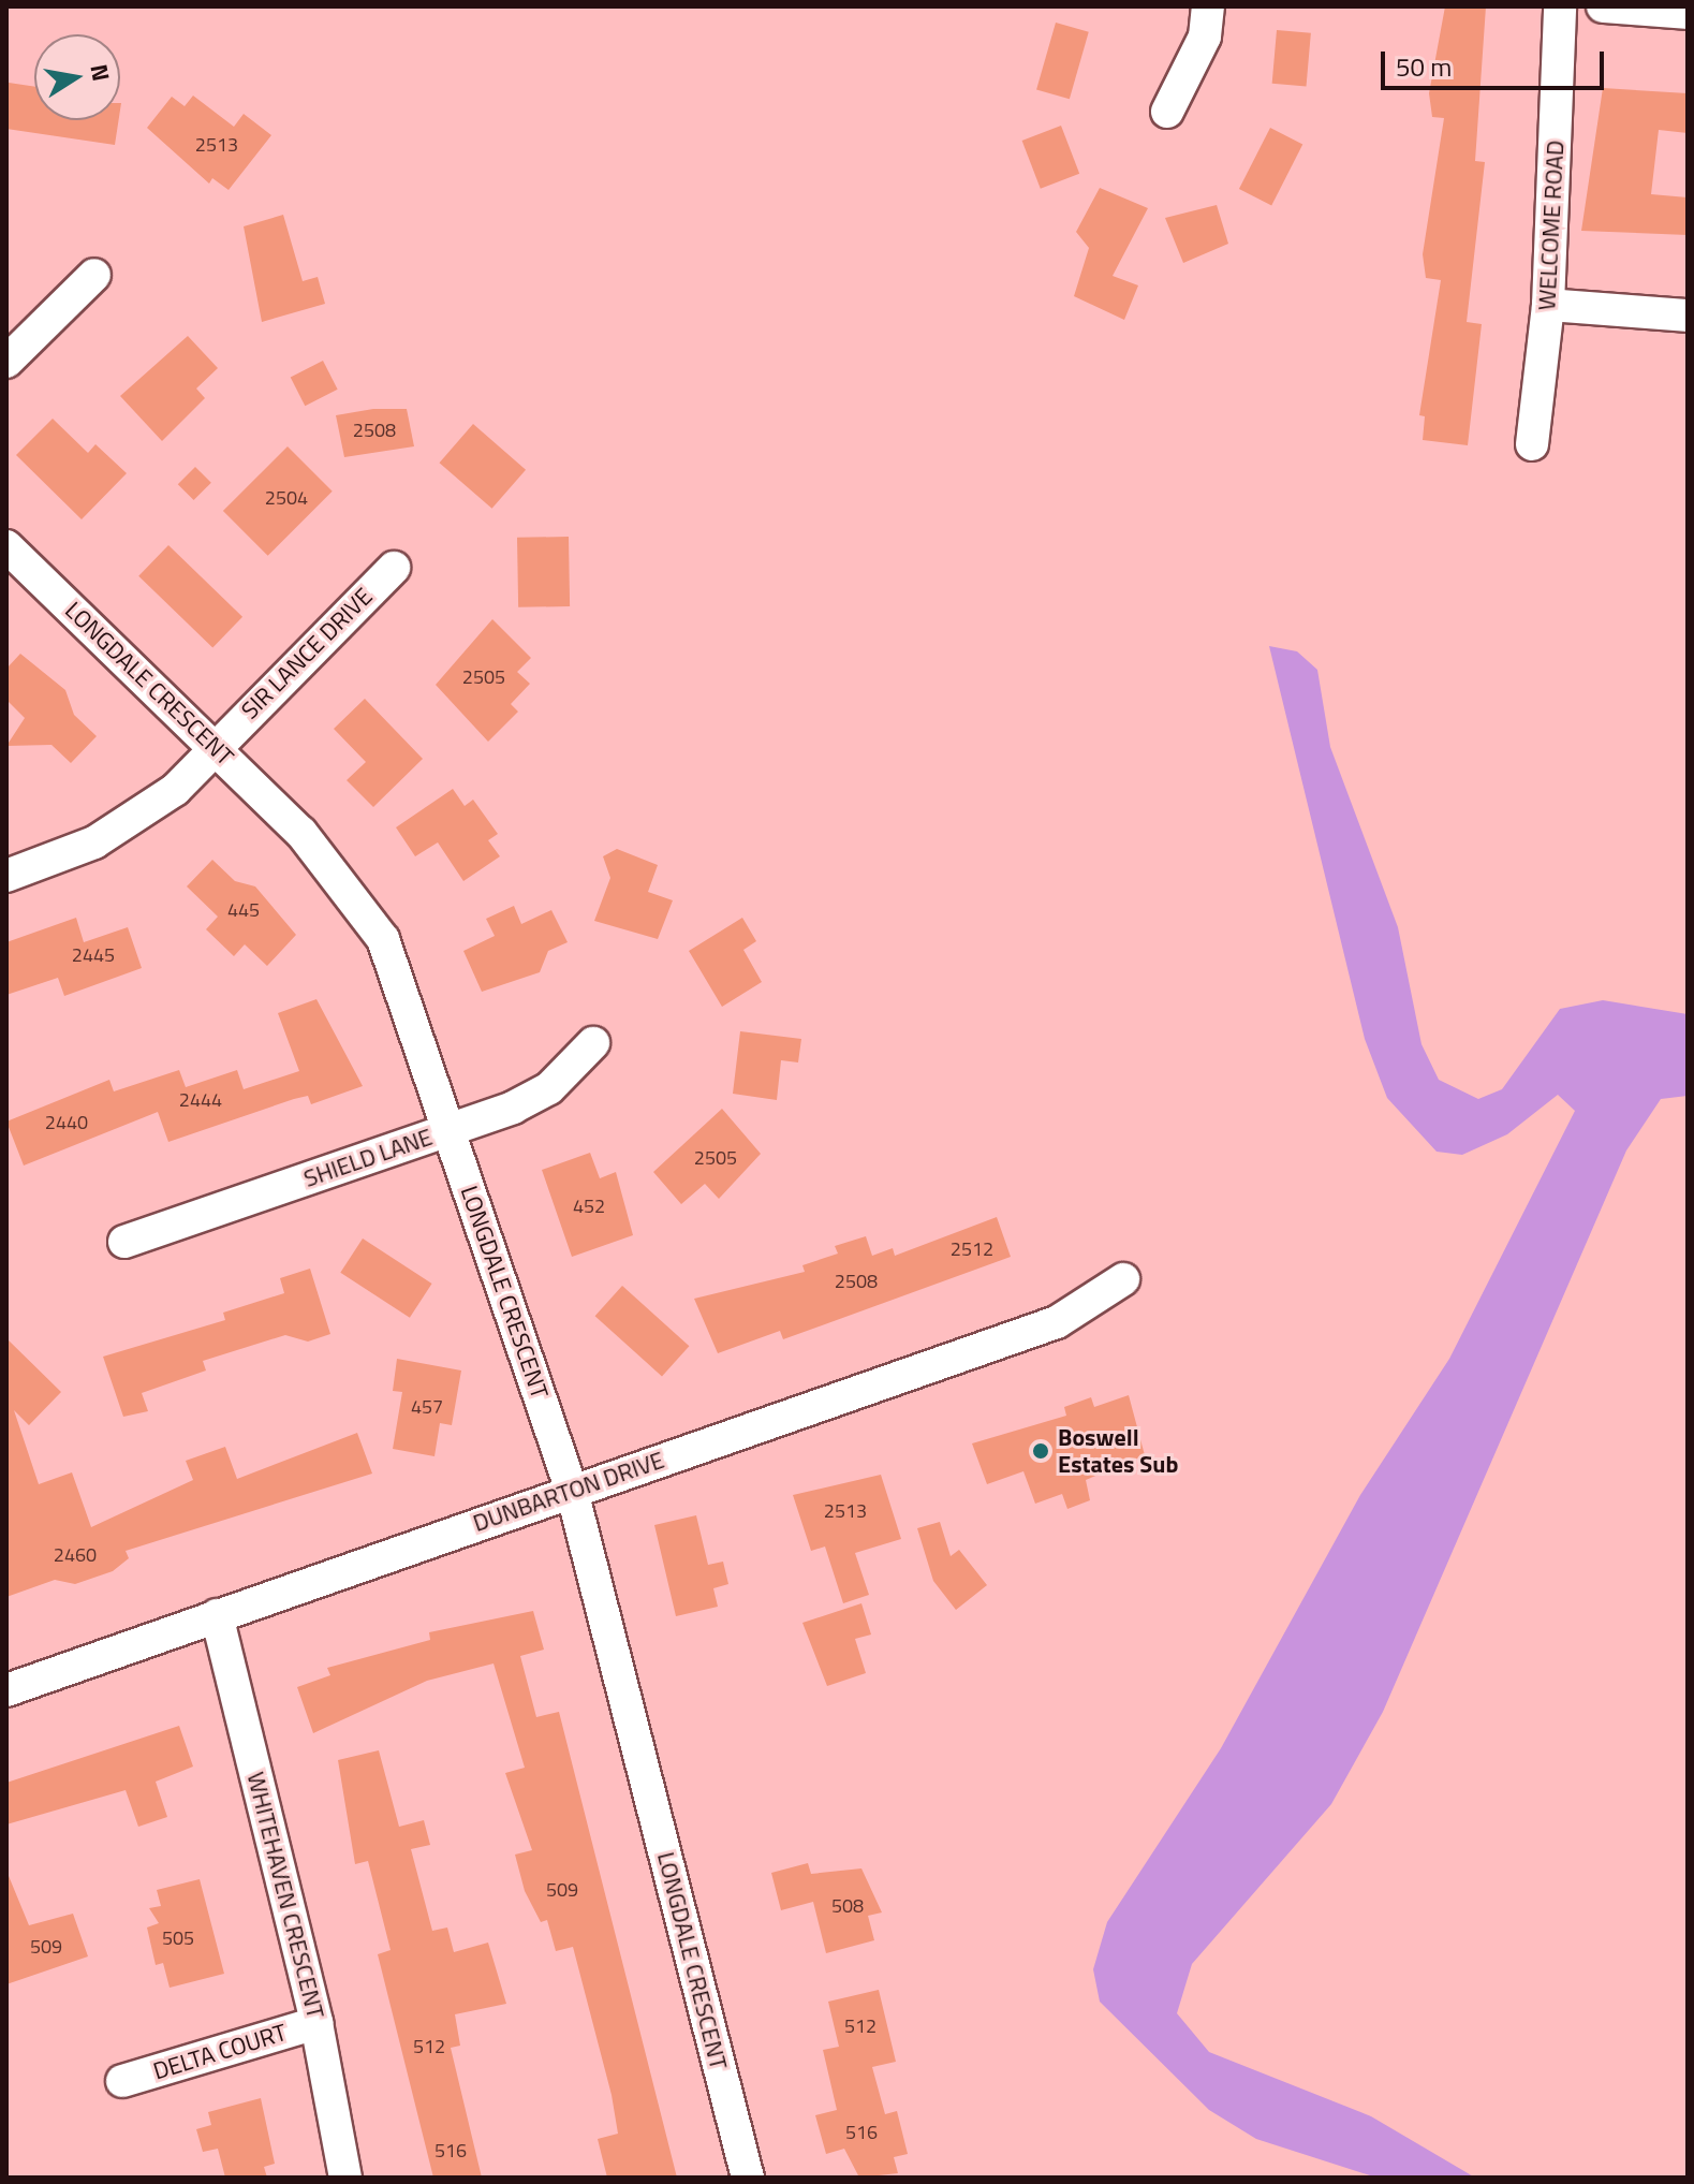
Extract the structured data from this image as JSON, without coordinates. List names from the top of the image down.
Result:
{
  "streets": {
    "street": [
      "WELCOME ROAD",
      "SIR LANCE DRIVE",
      "LONGDALE CRESCENT",
      "SHIELD LANE",
      "DUNBARTON DRIVE",
      "WHITEHAVEN CRESCENT",
      "DELTA COURT"
    ]
  },
  "crossings": [
    ["SIR LANCE DRIVE", "LONGDALE CRESCENT"],
    ["LONGDALE CRESCENT", "SHIELD LANE"],
    ["LONGDALE CRESCENT", "DUNBARTON DRIVE"],
    ["DUNBARTON DRIVE", "WHITEHAVEN CRESCENT"],
    ["WHITEHAVEN CRESCENT", "DELTA COURT"]
  ],
  "places": ["Boswell Estates Sub"],
  "house_numbers": [
    "2513",
    "2508",
    "2504",
    "2505",
    "445",
    "2445",
    "2444",
    "2440",
    "2505",
    "452",
    "2512",
    "2508",
    "457",
    "2513",
    "2460",
    "509",
    "508",
    "505",
    "509",
    "512",
    "512",
    "516",
    "516"
  ],
  "scale_bar": "50 m",
  "north": "right"
}
